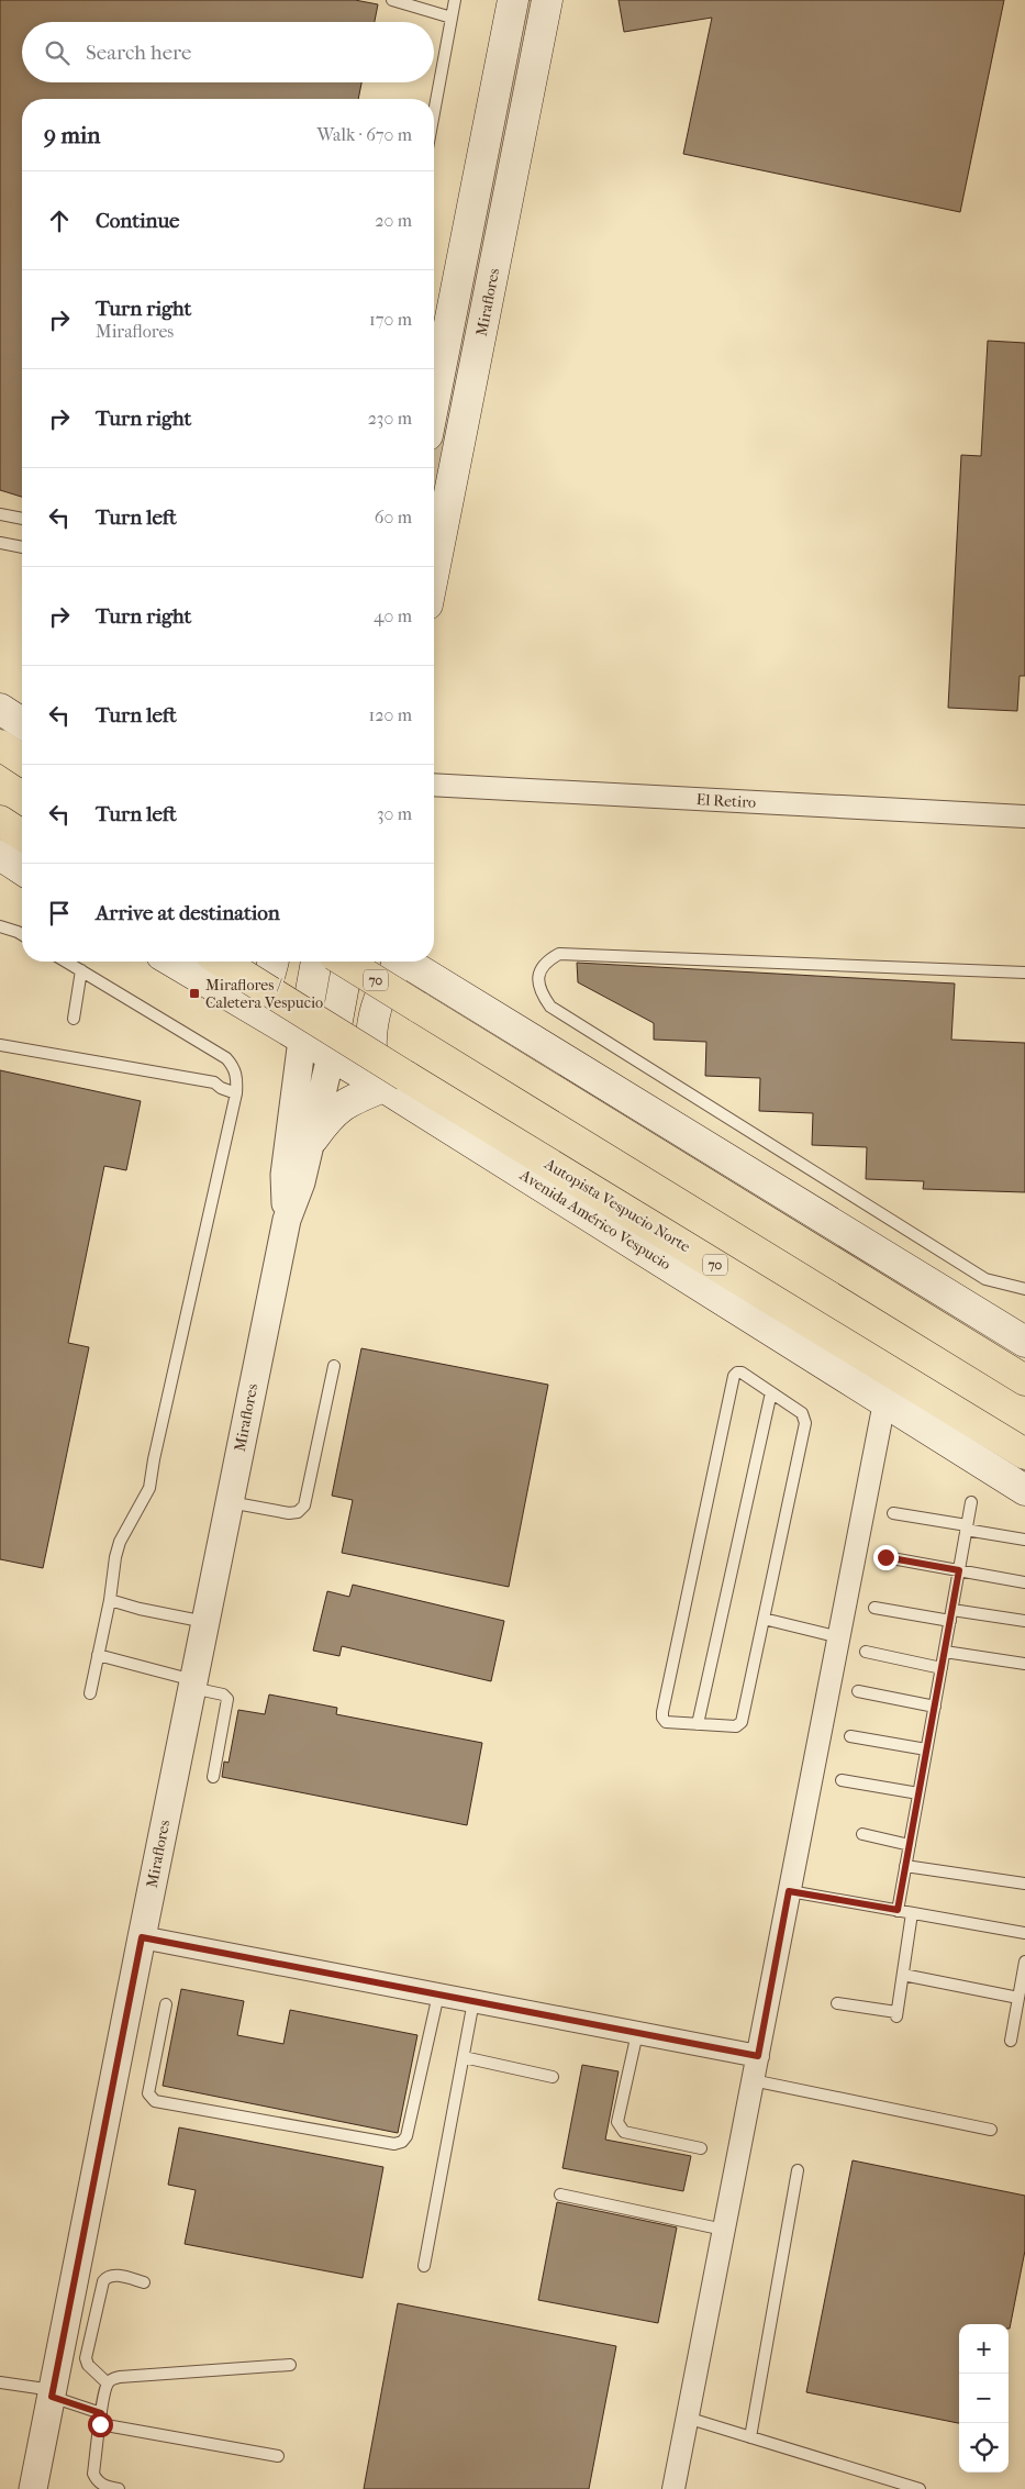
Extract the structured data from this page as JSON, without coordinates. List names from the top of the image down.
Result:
{
  "streets": {
    "highway": ["70", "Autopista Vespucio Norte"],
    "main road": ["Miraflores", "Avenida Américo Vespucio"],
    "street": ["El Retiro"]
  },
  "crossings": [
    ["Miraflores", "Avenida Américo Vespucio"],
    ["Autopista Vespucio Norte", "Avenida Américo Vespucio"]
  ],
  "places": {
    "transit": ["Miraflores / Caletera Vespucio"]
  },
  "page": {
    "search": "Search here",
    "heading": ["9 min", "Walk · 670 m"],
    "list": [
      ["Continue", "20 m"],
      ["Turn right", "Miraflores", "170 m"],
      ["Turn right", "230 m"],
      ["Turn left", "60 m"],
      ["Turn right", "40 m"],
      ["Turn left", "120 m"],
      ["Turn left", "30 m"],
      "Arrive at destination"
    ],
    "map_buttons": ["+", "−"]
  }
}
